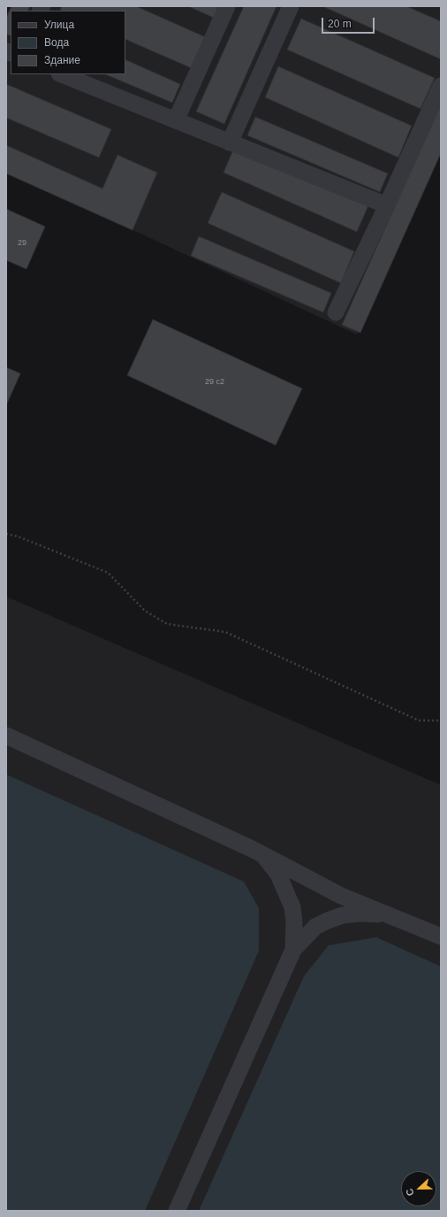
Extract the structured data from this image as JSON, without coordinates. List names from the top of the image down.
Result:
{
  "house_numbers": ["29", "29 с2"],
  "legend": ["Улица", "Вода", "Здание"],
  "scale_bar": "20 m",
  "north": "left"
}
